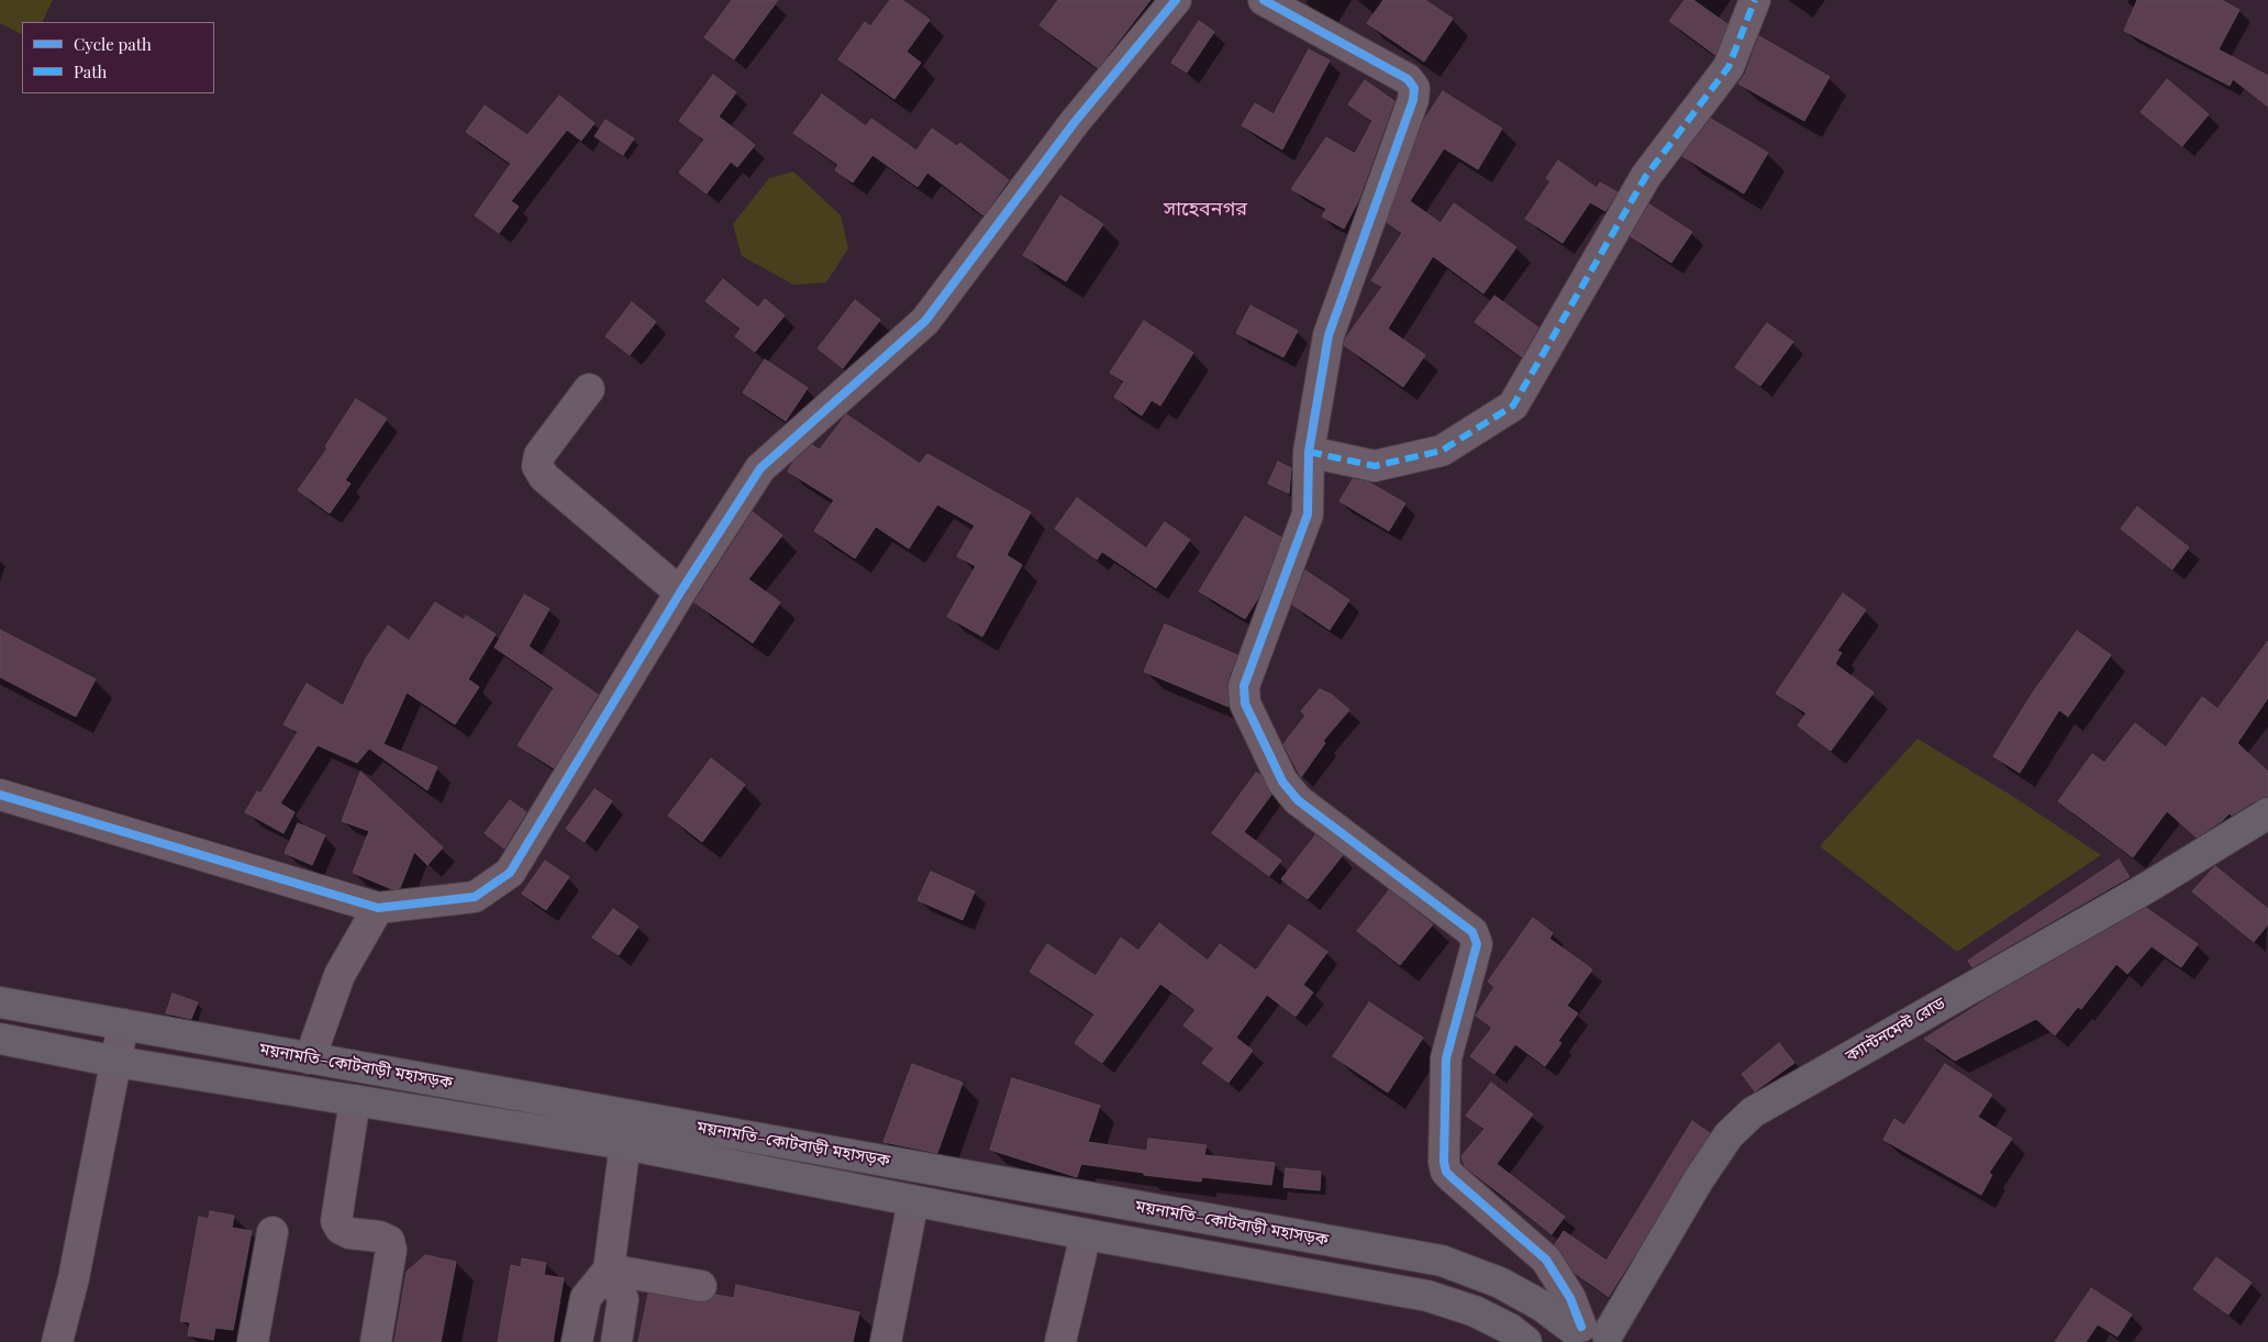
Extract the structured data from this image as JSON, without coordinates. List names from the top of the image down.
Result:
{
  "streets": {
    "main road": ["ক্যান্টনমেন্ট রোড", "ময়নামতি–কোটবাড়ী মহাসড়ক"]
  },
  "crossings": [
    ["ক্যান্টনমেন্ট রোড", "ময়নামতি–কোটবাড়ী মহাসড়ক"]
  ],
  "districts": ["সাহেবনগর"],
  "legend": ["Cycle path", "Path"]
}
